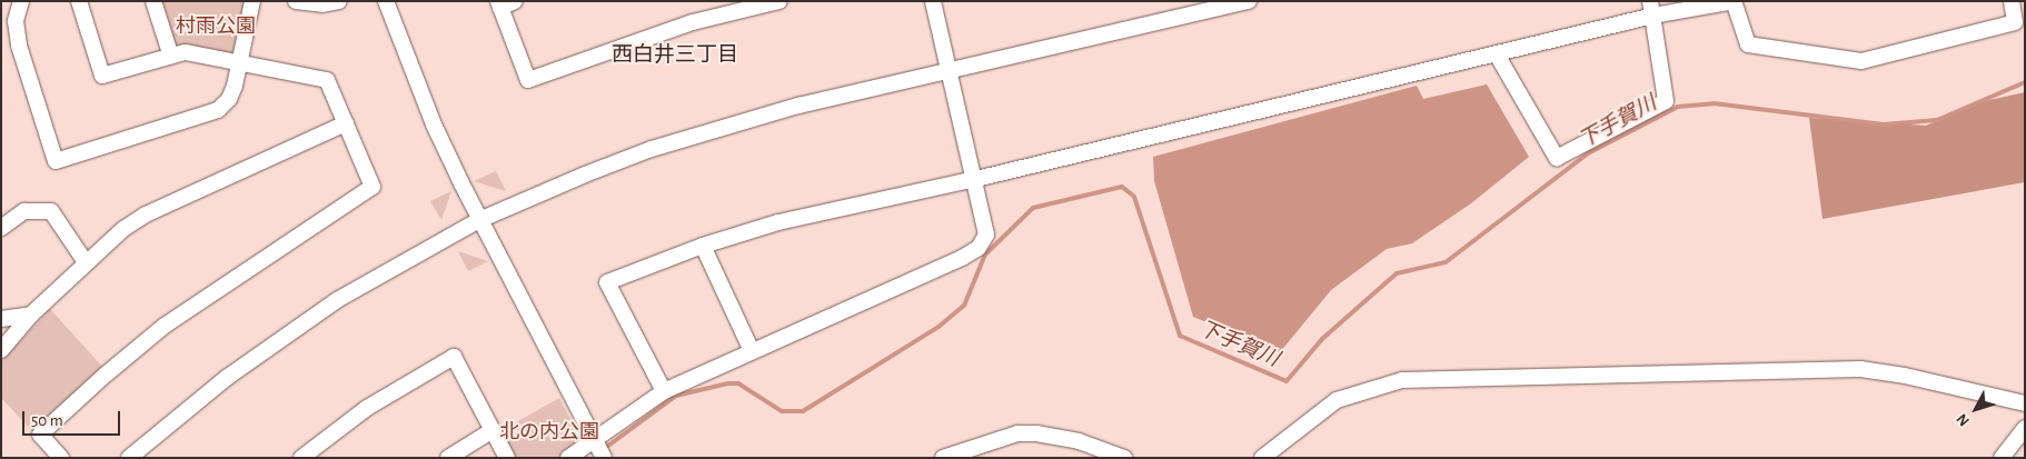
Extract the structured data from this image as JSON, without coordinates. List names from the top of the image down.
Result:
{
  "districts": ["西白井三丁目"],
  "water": ["下手賀川"],
  "parks": ["村雨公園", "北の内公園"],
  "scale_bar": "50 m",
  "north": "bottom left"
}
